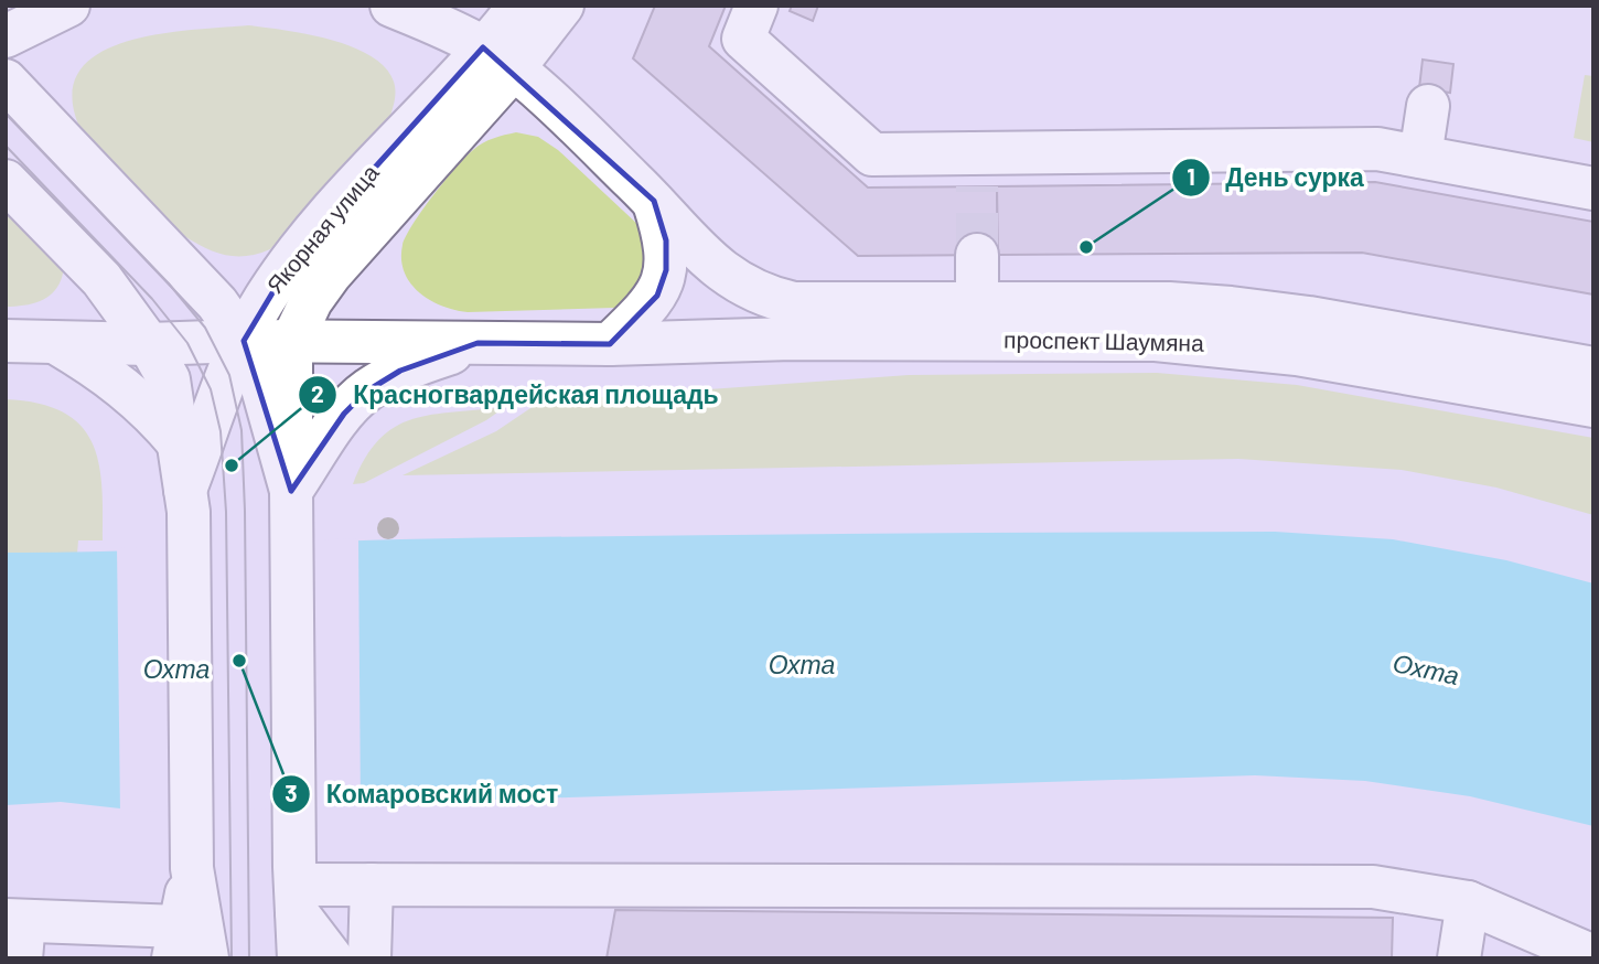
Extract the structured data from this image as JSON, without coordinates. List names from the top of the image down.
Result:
{
  "streets": {
    "street": ["Якорная улица", "проспект Шаумяна"]
  },
  "crossings": [
    ["Якорная улица", "проспект Шаумяна"]
  ],
  "water": ["Охта"],
  "places": ["День сурка", "Красногвардейская площадь", "Комаровский мост"]
}
